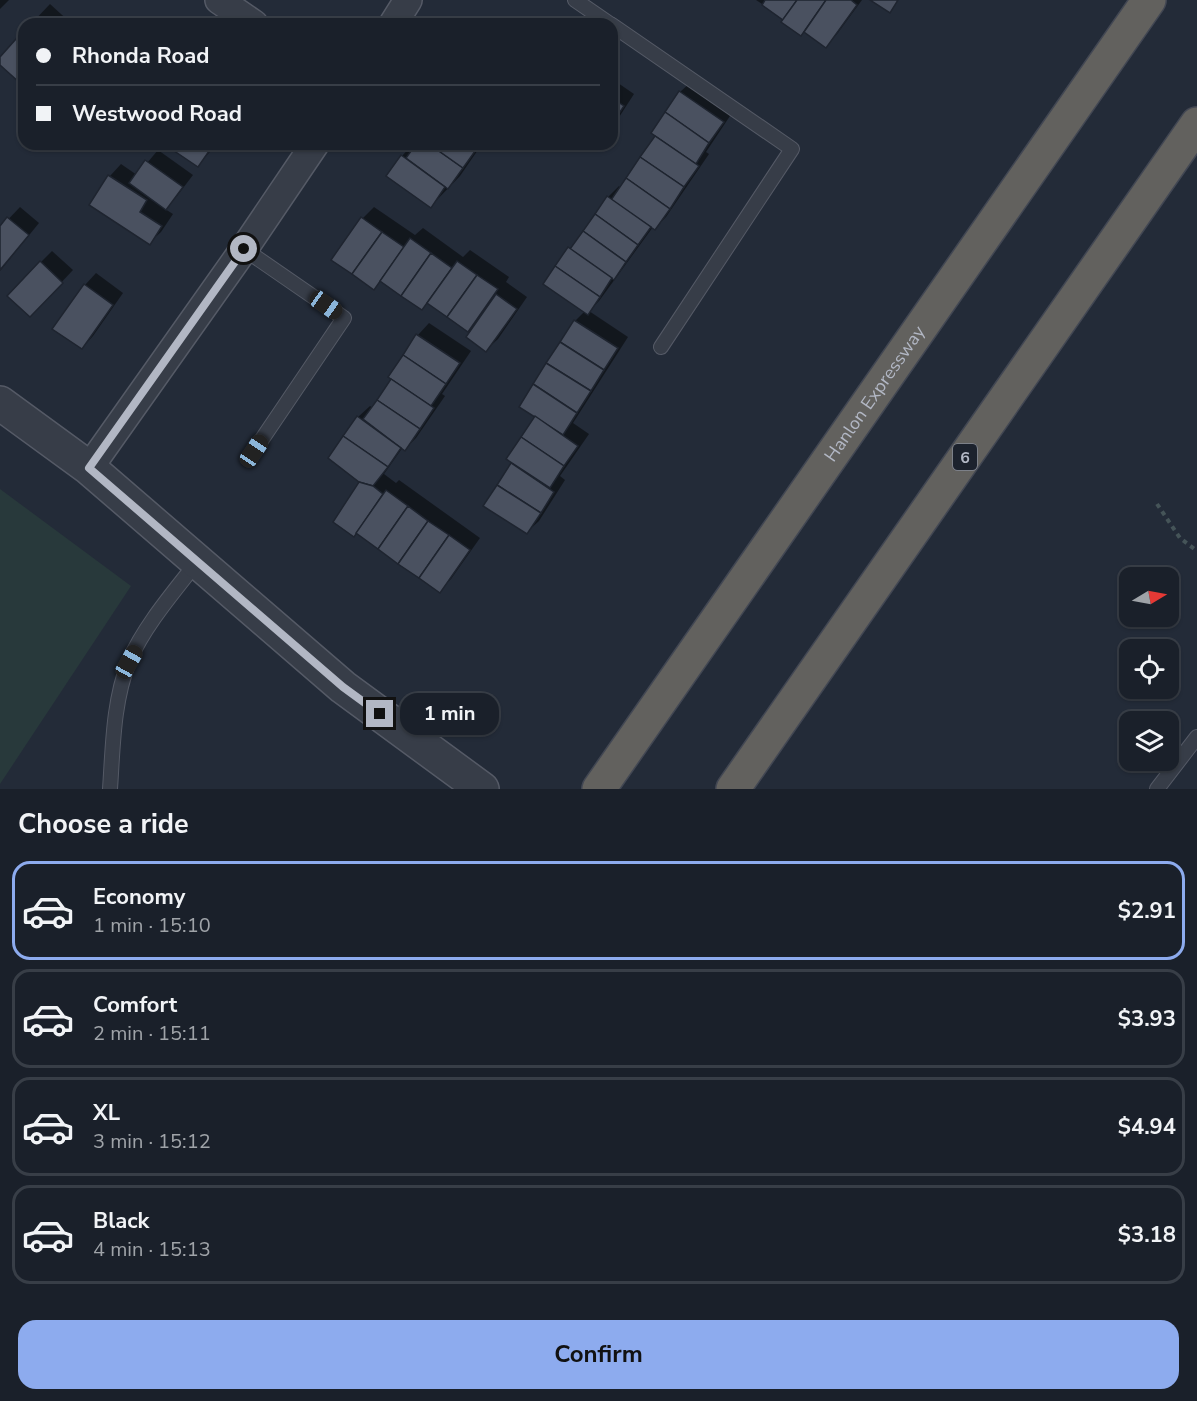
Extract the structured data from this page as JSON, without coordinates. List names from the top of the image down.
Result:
{
  "streets": {
    "highway": ["Hanlon Expressway", "6"]
  },
  "north": "right",
  "page": {
    "banner": ["Rhonda Road", "Westwood Road"],
    "bubble": "1 min",
    "heading": "Choose a ride",
    "list": [
      {
        "name": "Economy",
        "note": "1 min · 15:10",
        "value": "$2.91"
      },
      {
        "name": "Comfort",
        "note": "2 min · 15:11",
        "value": "$3.93"
      },
      {
        "name": "XL",
        "note": "3 min · 15:12",
        "value": "$4.94"
      },
      {
        "name": "Black",
        "note": "4 min · 15:13",
        "value": "$3.18"
      }
    ],
    "buttons": "Confirm"
  }
}
